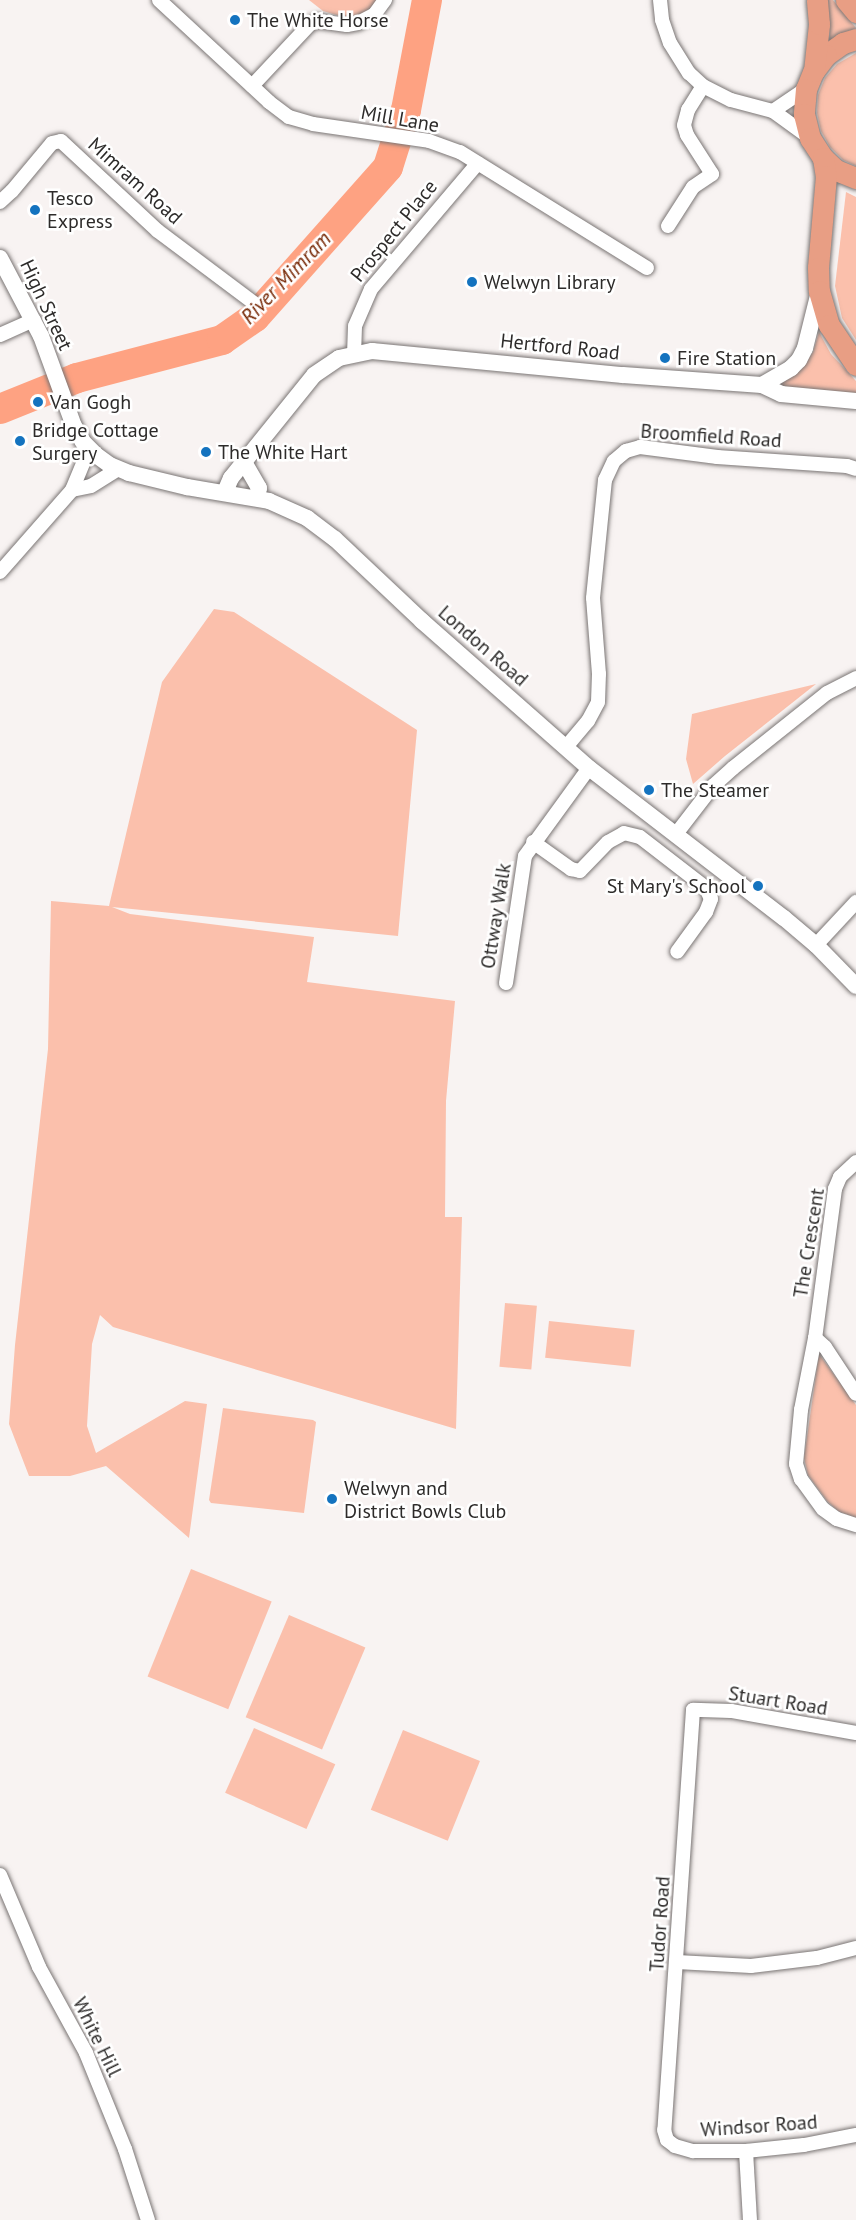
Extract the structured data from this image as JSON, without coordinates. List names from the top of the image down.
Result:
{
  "streets": {
    "street": [
      "Mill Lane",
      "Mimram Road",
      "Prospect Place",
      "High Street",
      "Hertford Road",
      "Broomfield Road",
      "London Road",
      "Ottway Walk",
      "The Crescent",
      "Stuart Road",
      "Tudor Road",
      "White Hill",
      "Windsor Road"
    ]
  },
  "crossings": [
    ["Mill Lane", "Prospect Place"],
    ["Prospect Place", "Hertford Road"],
    ["High Street", "London Road"],
    ["Broomfield Road", "London Road"],
    ["London Road", "Ottway Walk"],
    ["Stuart Road", "Tudor Road"],
    ["Tudor Road", "Windsor Road"]
  ],
  "water": ["River Mimram"],
  "places": [
    "The White Horse",
    "Tesco Express",
    "Welwyn Library",
    "Fire Station",
    "Van Gogh",
    "Bridge Cottage Surgery",
    "The White Hart",
    "The Steamer",
    "St Mary's School",
    "Welwyn and District Bowls Club"
  ]
}
